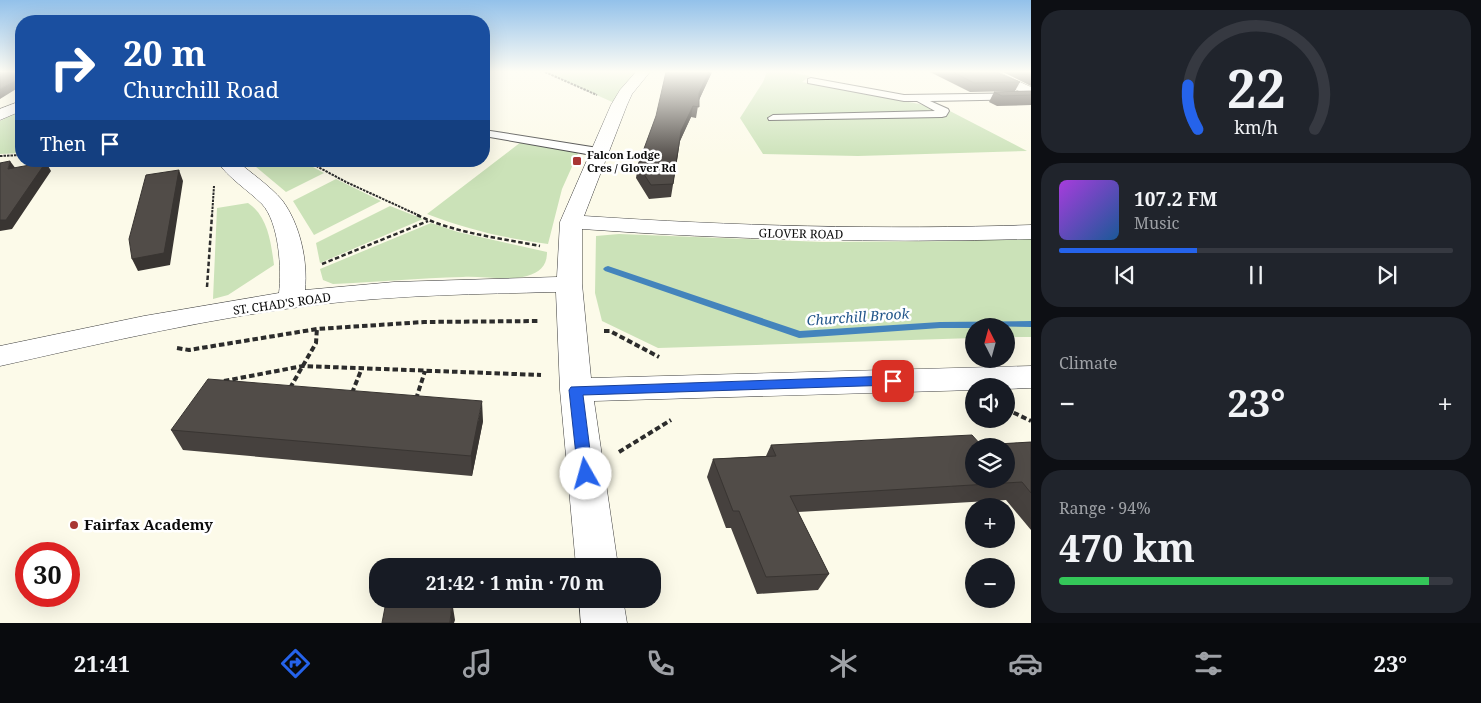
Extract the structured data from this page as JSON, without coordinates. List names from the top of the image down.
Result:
{
  "streets": {
    "street": ["GLOVER ROAD", "ST. CHAD'S ROAD"]
  },
  "water": ["Churchill Brook"],
  "places": {
    "transit": ["Falcon Lodge Cres / Glover Rd"],
    "other": ["Fairfax Academy"]
  },
  "north": "top",
  "page": {
    "turn": ["20 m", "Churchill Road"],
    "then": "Then",
    "song": ["107.2 FM", "Music"],
    "tile": [
      "Climate",
      ["Range · 94%", "470 km"]
    ],
    "map_buttons": ["+", "−"],
    "heat": ["−", "23°", "+"],
    "limit": "30",
    "trip": "21:42 · 1 min · 70 m",
    "tabs": ["21:41", "23°"],
    "gauge": ["22", "km/h"]
  }
}
